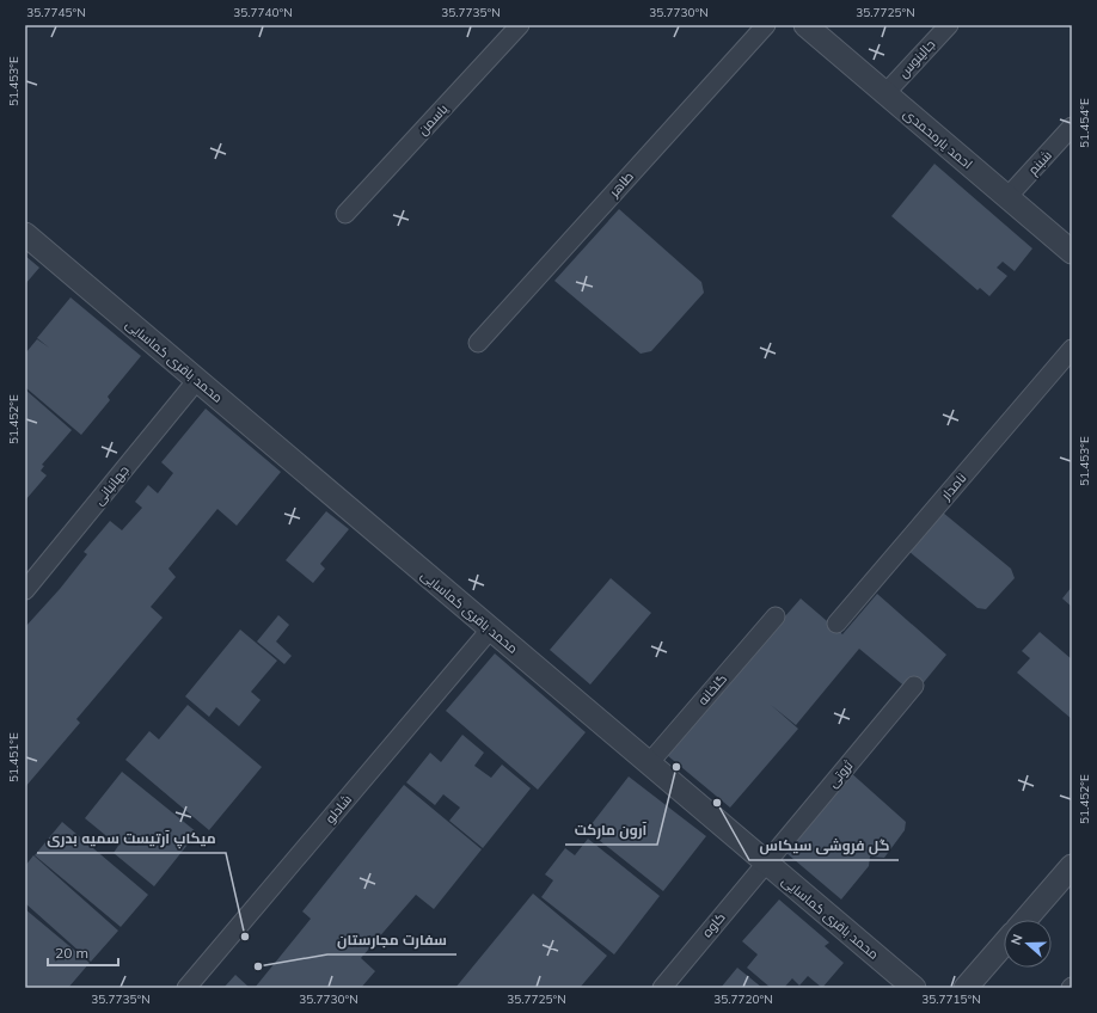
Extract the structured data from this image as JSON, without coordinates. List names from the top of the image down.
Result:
{
  "streets": {
    "street": [
      "جالینوس",
      "یاسمن",
      "احمد یارمحمدی",
      "شبنم",
      "طاهر",
      "محمد باقری کماسایی",
      "جهانبانی",
      "نامدار",
      "گلخانه",
      "ثروتی",
      "شادلو",
      "کاوه"
    ]
  },
  "crossings": [
    ["جالینوس", "احمد یارمحمدی"],
    ["احمد یارمحمدی", "شبنم"],
    ["محمد باقری کماسایی", "جهانبانی"],
    ["محمد باقری کماسایی", "گلخانه"],
    ["محمد باقری کماسایی", "ثروتی"],
    ["محمد باقری کماسایی", "شادلو"],
    ["محمد باقری کماسایی", "کاوه"],
    ["ثروتی", "کاوه"]
  ],
  "places": [
    "آرون مارکت",
    "گل فروشی سیکاس",
    "میکاپ آرتیست سمیه بدری",
    "سفارت مجارستان"
  ],
  "scale_bar": "20 m",
  "north": "left",
  "coordinates": [
    "35.7745°N",
    "35.7740°N",
    "35.7735°N",
    "35.7730°N",
    "35.7725°N",
    "51.453°E",
    "51.454°E",
    "51.452°E",
    "51.451°E",
    "35.7720°N",
    "35.7715°N"
  ]
}
